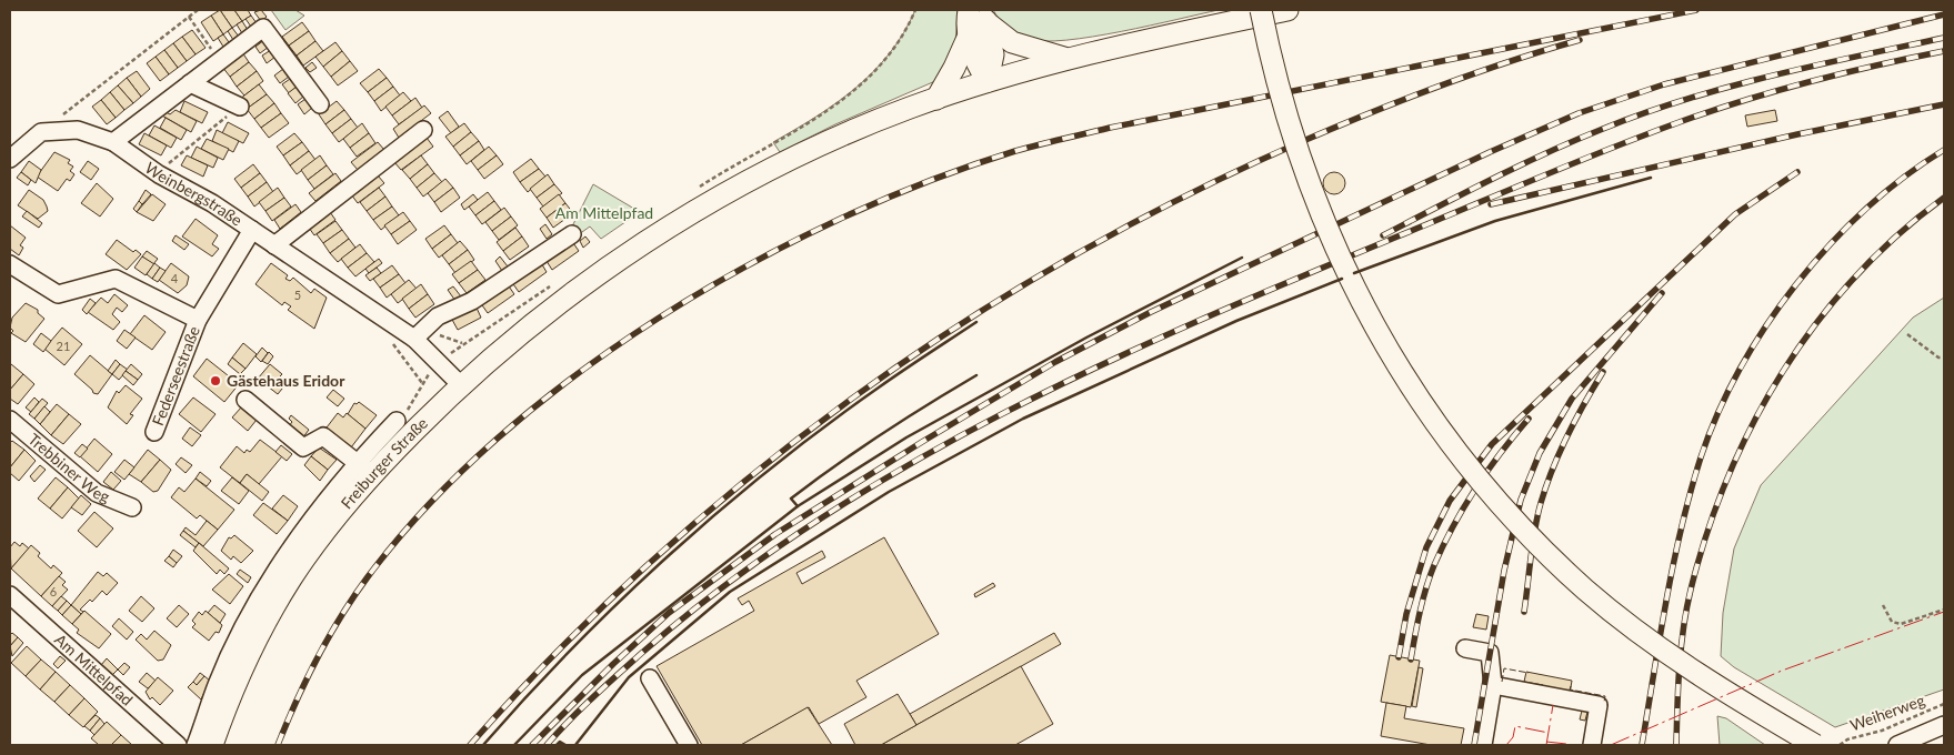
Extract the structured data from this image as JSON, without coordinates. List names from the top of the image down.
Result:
{
  "streets": {
    "main road": ["Freiburger Straße"],
    "street": [
      "Weinbergstraße",
      "Federseestraße",
      "Trebbiner Weg",
      "Am Mittelpfad"
    ],
    "path": ["Weiherweg"]
  },
  "crossings": [
    ["Weinbergstraße", "Federseestraße"],
    ["Weinbergstraße", "Freiburger Straße"]
  ],
  "parks": ["Am Mittelpfad"],
  "places": ["Gästehaus Eridor"],
  "house_numbers": [
    "4",
    "5",
    "21",
    "6"
  ]
}
